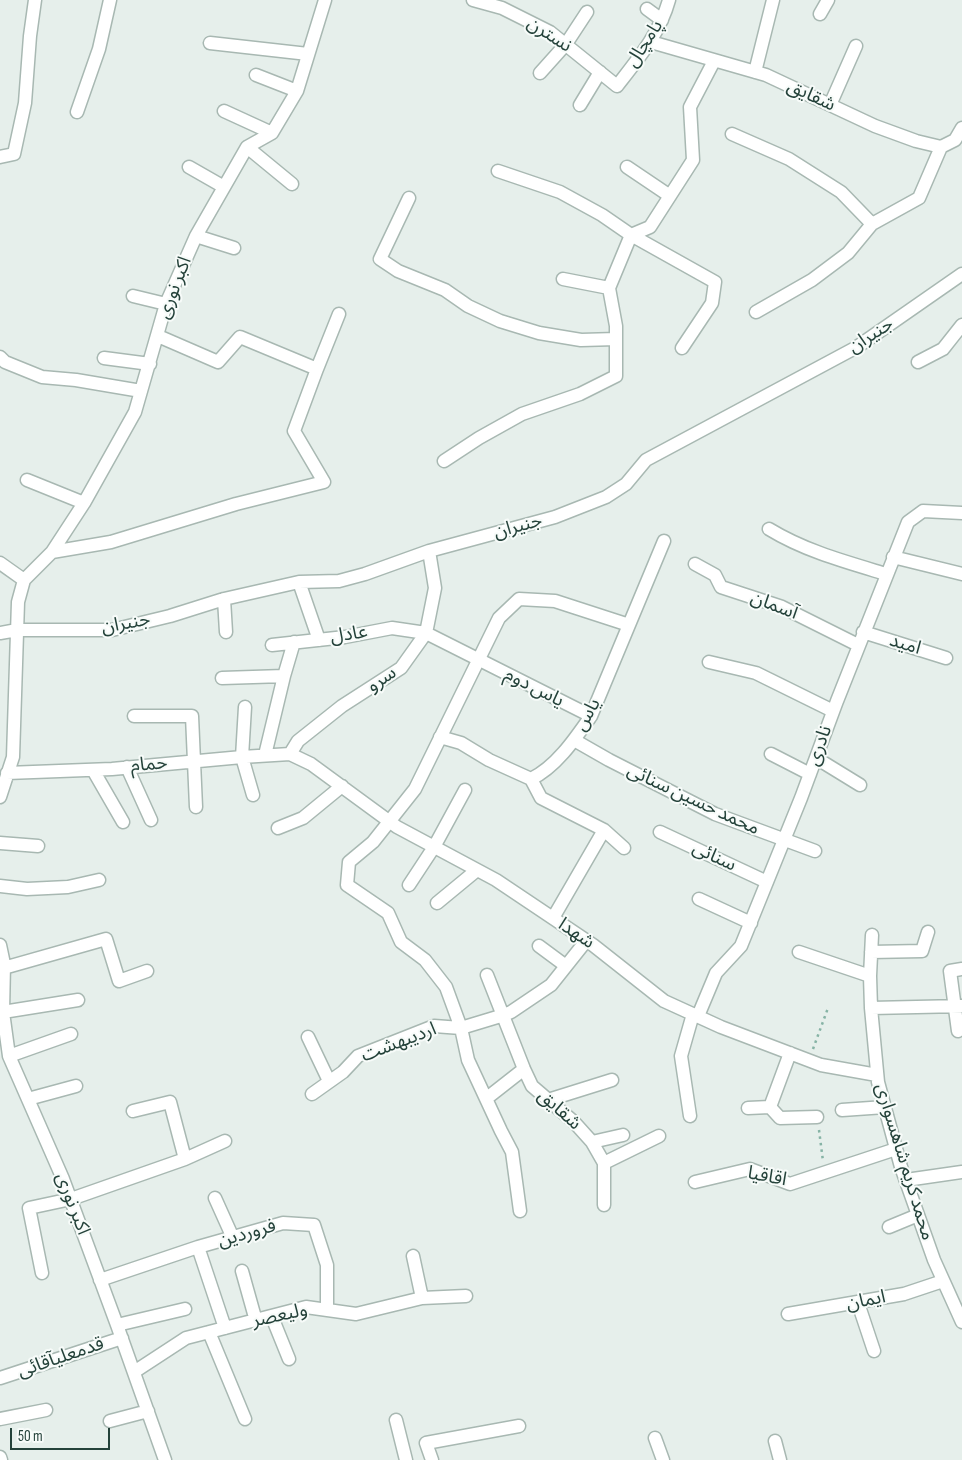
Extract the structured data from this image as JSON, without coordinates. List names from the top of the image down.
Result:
{
  "streets": {
    "street": [
      "نسترن",
      "پامچال",
      "شقایق",
      "اکبر نوری",
      "جنیران",
      "آسمان",
      "عادل",
      "امید",
      "سرو",
      "یاس دوم",
      "یاس",
      "نادری",
      "حمام",
      "محمد حسین سنائی",
      "سنائی",
      "شهدا",
      "اردیبهشت",
      "محمد کریم شاهسواری",
      "اقاقیا",
      "فروردین",
      "ایمان",
      "ولیعصر",
      "قدمعلیآقائی"
    ]
  },
  "crossings": [
    ["نسترن", "پامچال"],
    ["پامچال", "شقایق"],
    ["شقایق", "اردیبهشت"],
    ["اکبر نوری", "فروردین"],
    ["اکبر نوری", "ولیعصر"],
    ["اکبر نوری", "قدمعلیآقائی"],
    ["جنیران", "سرو"],
    ["آسمان", "نادری"],
    ["عادل", "سرو"],
    ["عادل", "یاس دوم"],
    ["امید", "نادری"],
    ["سرو", "حمام"],
    ["سرو", "شهدا"],
    ["یاس دوم", "یاس"],
    ["یاس", "محمد حسین سنائی"],
    ["نادری", "محمد حسین سنائی"],
    ["نادری", "سنائی"],
    ["نادری", "شهدا"],
    ["حمام", "شهدا"],
    ["شهدا", "اردیبهشت"],
    ["شهدا", "محمد کریم شاهسواری"],
    ["محمد کریم شاهسواری", "اقاقیا"],
    ["محمد کریم شاهسواری", "ایمان"],
    ["فروردین", "ولیعصر"]
  ],
  "scale_bar": "50 m"
}
